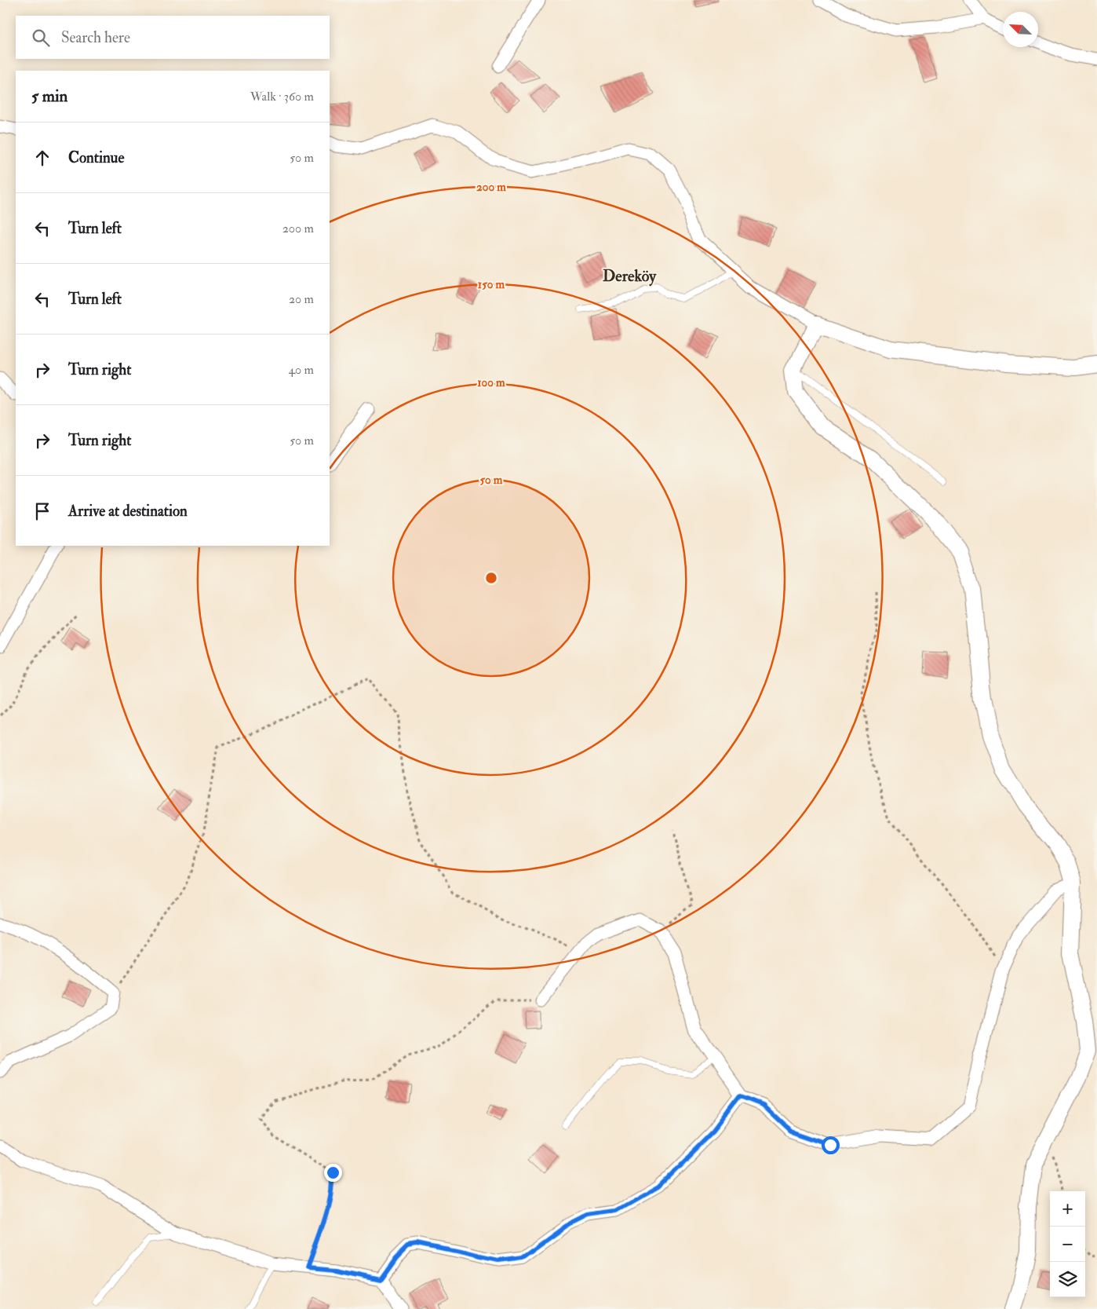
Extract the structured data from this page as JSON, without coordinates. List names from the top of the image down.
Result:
{
  "districts": ["Dereköy"],
  "north": "top left",
  "page": {
    "search": "Search here",
    "heading": ["5 min", "Walk · 360 m"],
    "list": [
      ["Continue", "50 m"],
      ["Turn left", "200 m"],
      ["Turn left", "20 m"],
      ["Turn right", "40 m"],
      ["Turn right", "50 m"],
      "Arrive at destination"
    ],
    "map_buttons": ["+", "−"]
  },
  "rings": [
    "200 m",
    "150 m",
    "100 m",
    "50 m"
  ]
}
